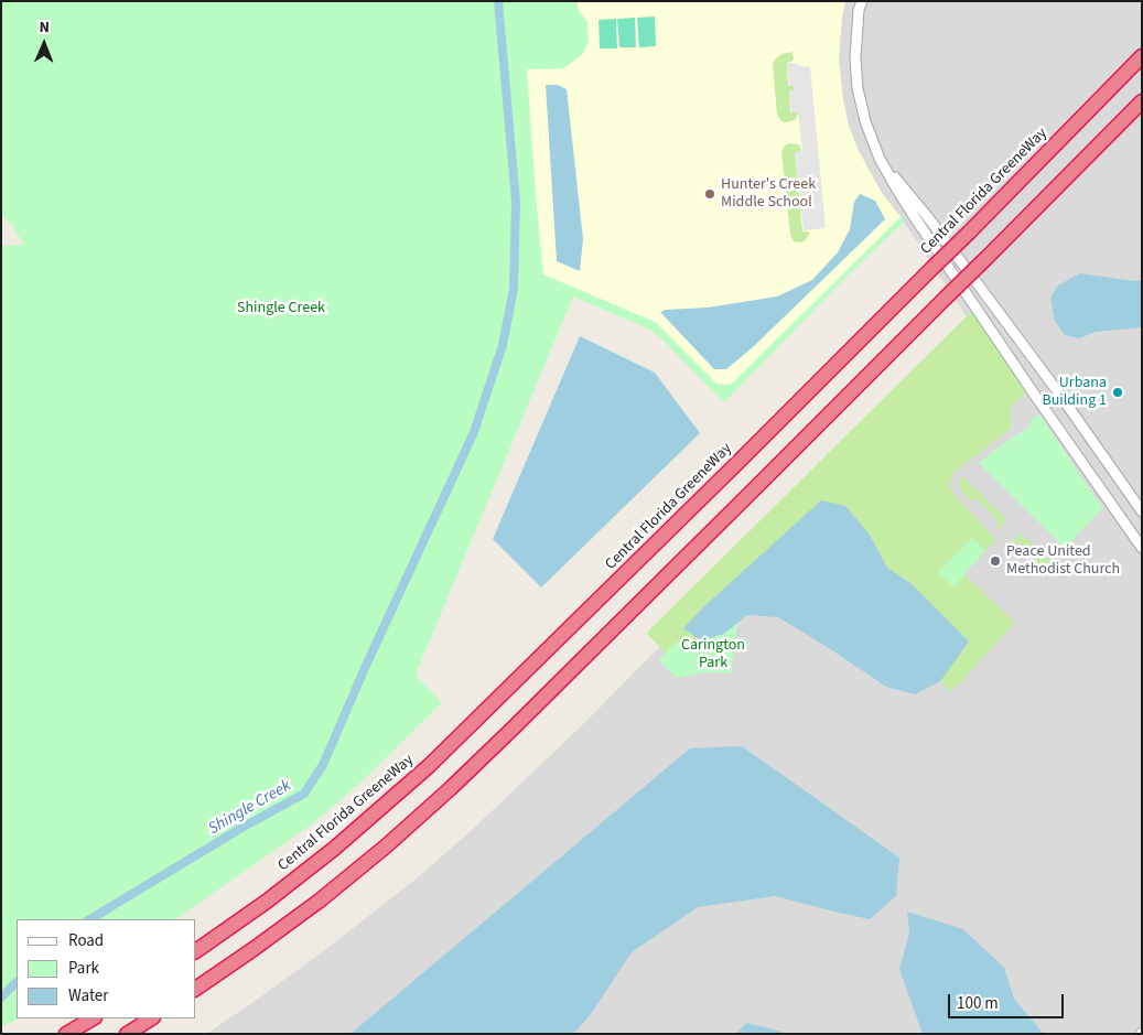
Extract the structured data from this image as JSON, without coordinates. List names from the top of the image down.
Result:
{
  "streets": {
    "highway": ["Central Florida GreeneWay"]
  },
  "water": ["Shingle Creek"],
  "parks": ["Shingle Creek", "Carington Park"],
  "places": ["Hunter's Creek Middle School", "Urbana Building 1", "Peace United Methodist Church"],
  "legend": ["Road", "Park", "Water"],
  "scale_bar": "100 m",
  "north": "top"
}
